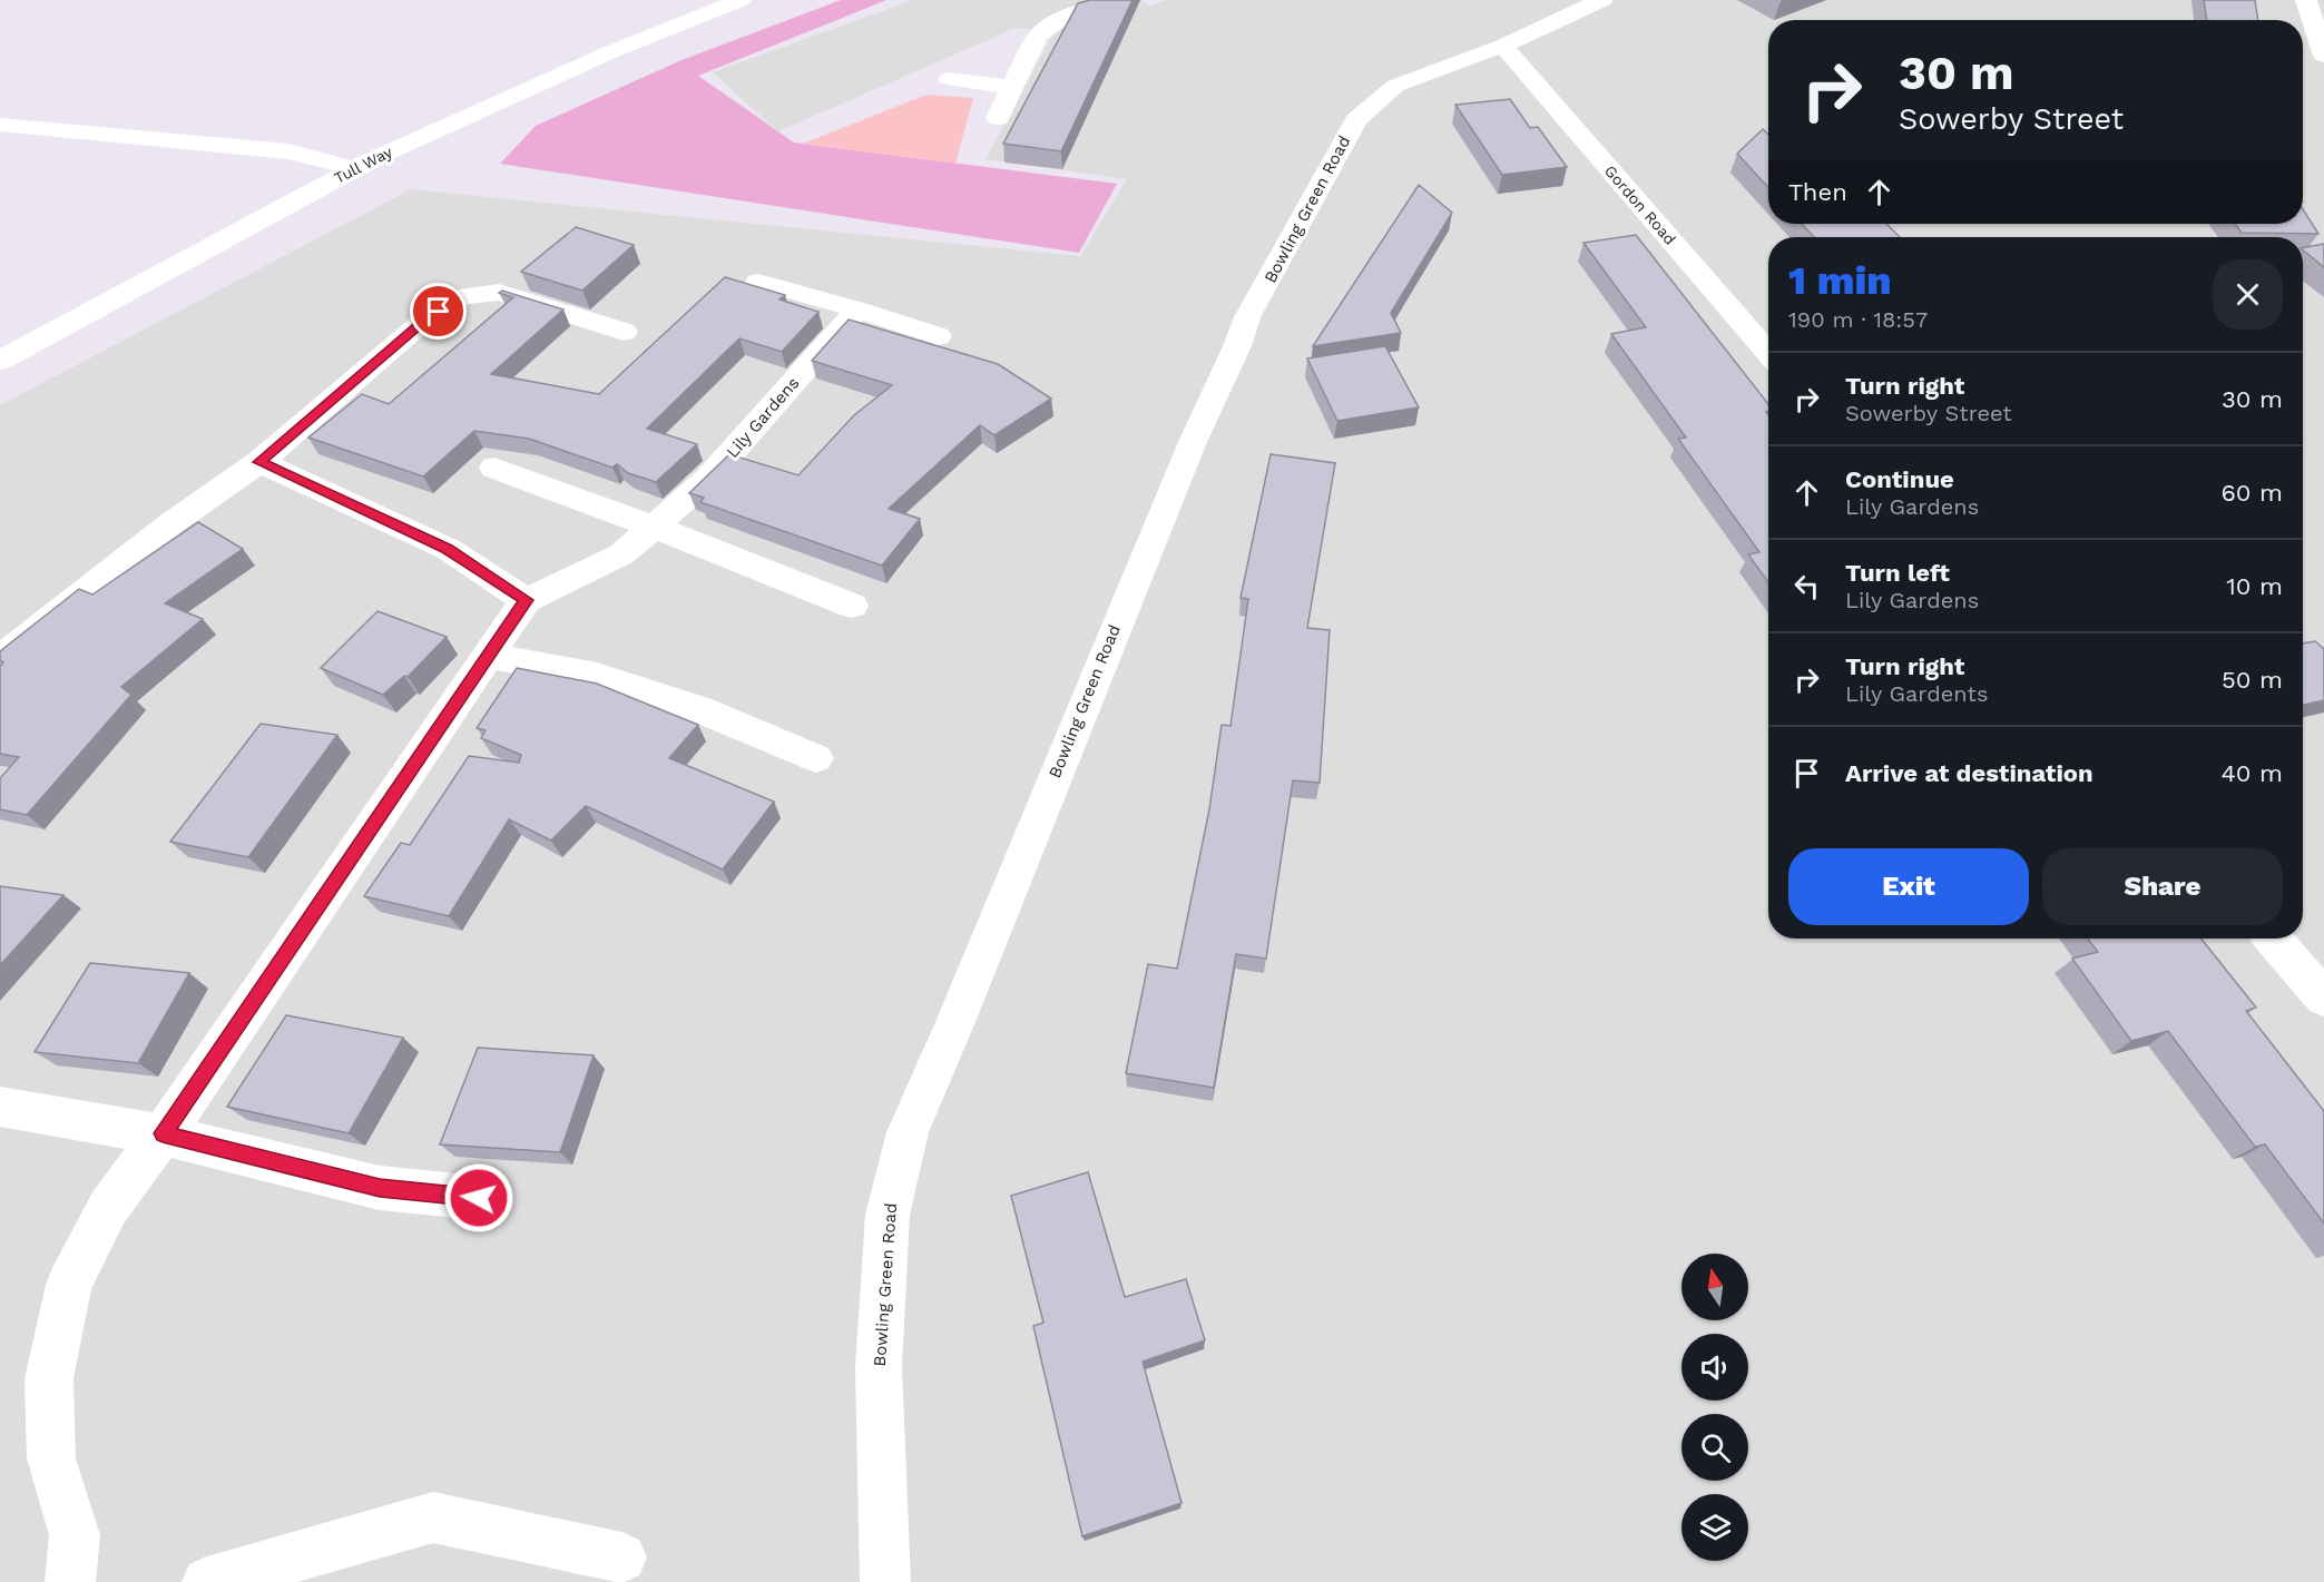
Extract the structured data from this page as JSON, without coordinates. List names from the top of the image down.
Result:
{
  "streets": {
    "street": [
      "Tull Way",
      "Gordon Road",
      "Bowling Green Road",
      "Lily Gardens"
    ]
  },
  "crossings": [
    ["Gordon Road", "Bowling Green Road"]
  ],
  "north": "top",
  "page": {
    "turn": ["30 m", "Sowerby Street"],
    "then": "Then",
    "heading": ["1 min", "190 m · 18:57"],
    "list": [
      {
        "name": "Turn right",
        "note": "Sowerby Street",
        "value": "30 m"
      },
      {
        "name": "Continue",
        "note": "Lily Gardens",
        "value": "60 m"
      },
      {
        "name": "Turn left",
        "note": "Lily Gardens",
        "value": "10 m"
      },
      {
        "name": "Turn right",
        "note": "Lily Gardents",
        "value": "50 m"
      },
      {
        "name": "Arrive at destination",
        "value": "40 m"
      }
    ],
    "buttons": ["Exit", "Share"]
  }
}
